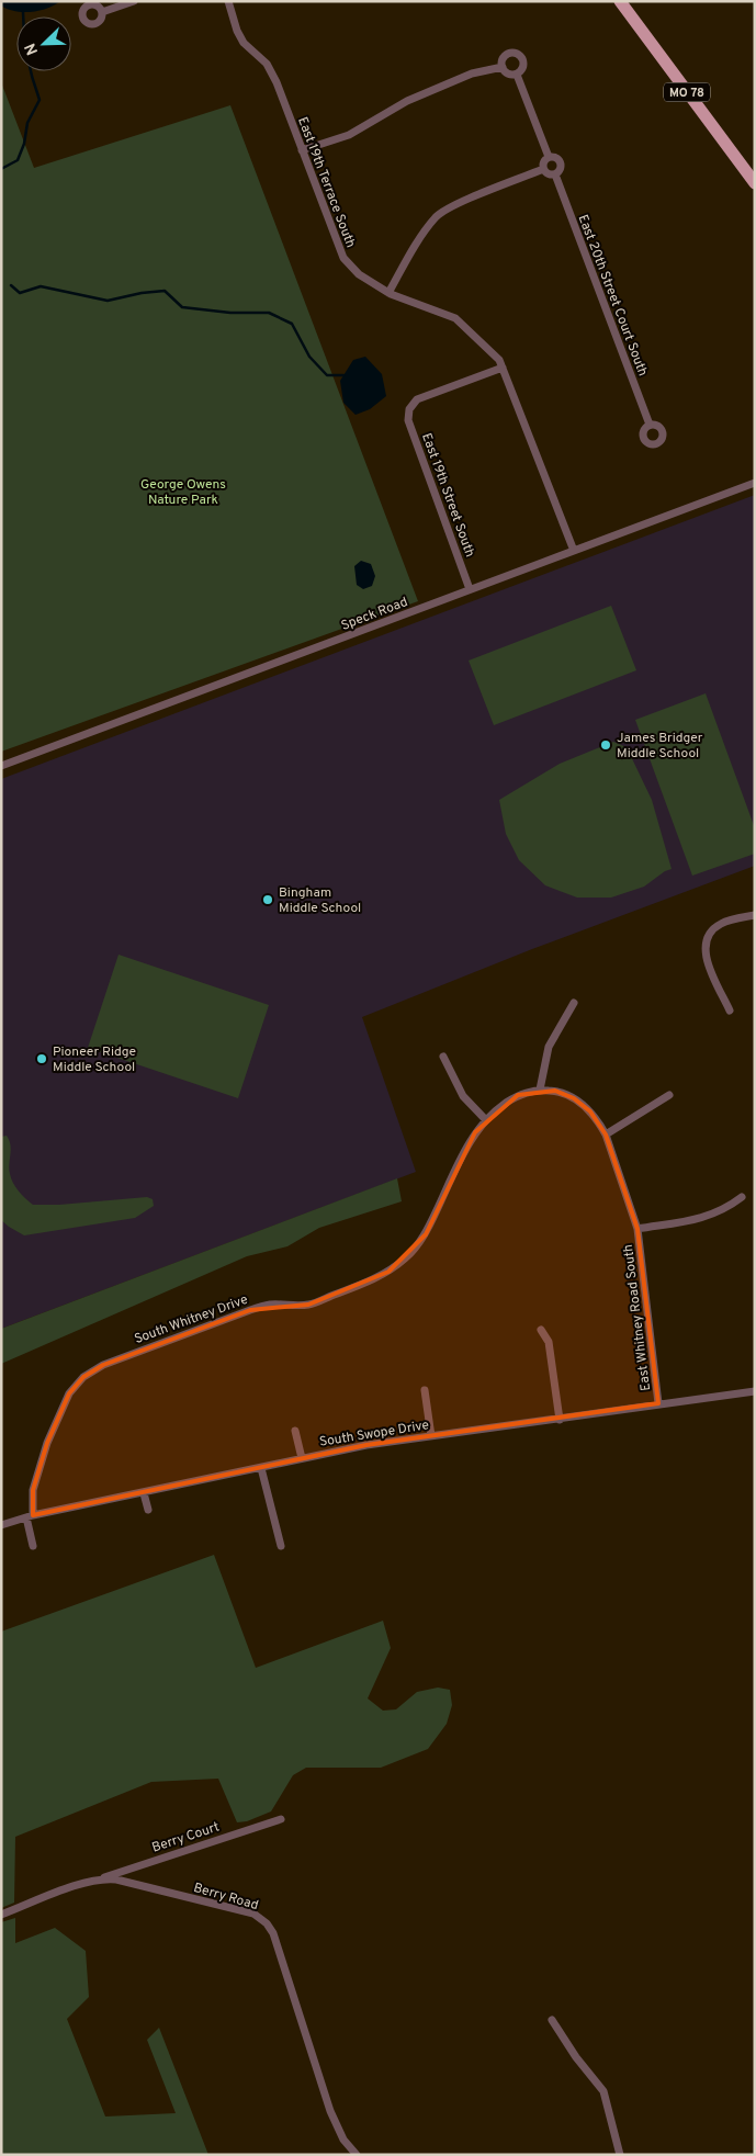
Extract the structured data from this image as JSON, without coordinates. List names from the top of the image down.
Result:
{
  "streets": {
    "main road": ["MO 78"],
    "street": [
      "East 19th Terrace South",
      "East 20th Street Court South",
      "East 19th Street South",
      "Speck Road",
      "East Whitney Road South",
      "South Whitney Drive",
      "South Swope Drive",
      "Berry Court",
      "Berry Road"
    ]
  },
  "crossings": [
    ["East 19th Terrace South", "East 19th Street South"],
    ["East 19th Terrace South", "Speck Road"],
    ["East 19th Street South", "Speck Road"],
    ["East Whitney Road South", "South Whitney Drive"],
    ["East Whitney Road South", "South Swope Drive"],
    ["South Whitney Drive", "South Swope Drive"],
    ["Berry Court", "Berry Road"]
  ],
  "parks": ["George Owens Nature Park"],
  "places": ["James Bridger Middle School", "Bingham Middle School", "Pioneer Ridge Middle School"],
  "north": "bottom left"
}
